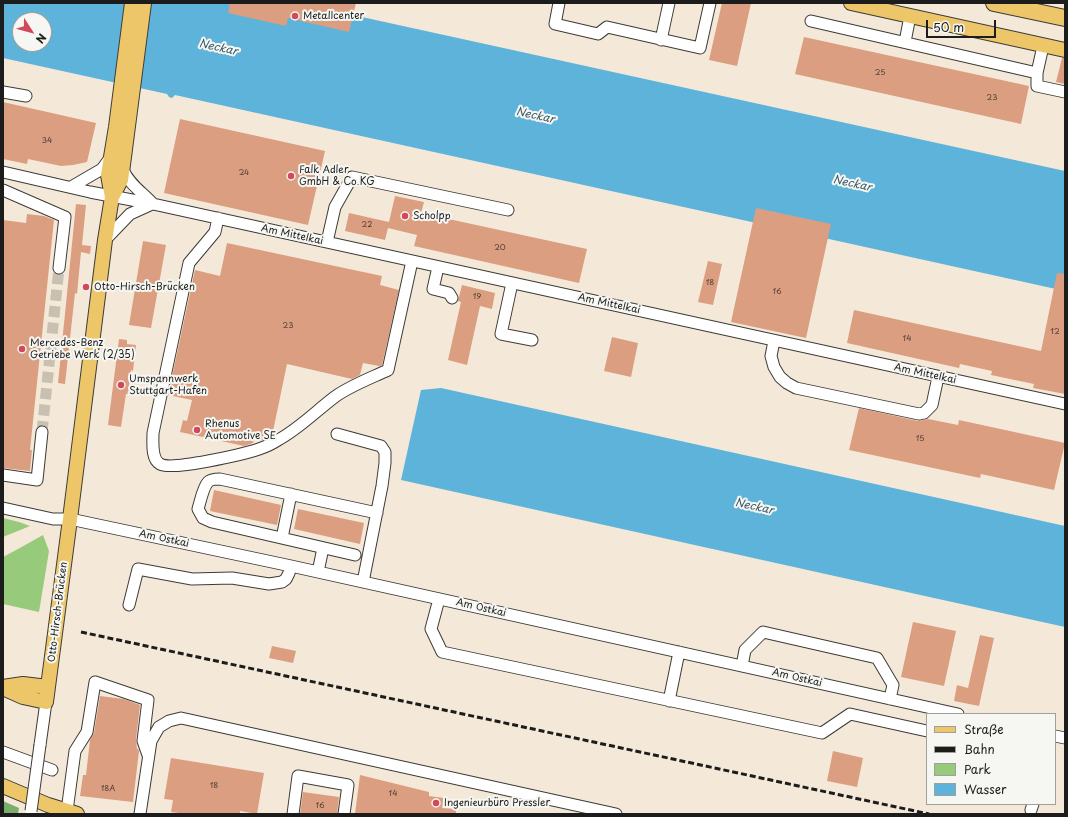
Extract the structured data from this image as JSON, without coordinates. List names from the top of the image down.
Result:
{
  "streets": {
    "main road": ["Otto-Hirsch-Brücken"],
    "street": ["Am Mittelkai", "Am Ostkai"]
  },
  "crossings": [
    ["Am Mittelkai", "Otto-Hirsch-Brücken"],
    ["Am Ostkai", "Otto-Hirsch-Brücken"]
  ],
  "water": ["Neckar"],
  "places": [
    "Metallcenter",
    "Falk Adler GmbH & Co KG",
    "Scholpp",
    "Otto-Hirsch-Brücken",
    "Mercedes-Benz Getriebe Werk (2/35)",
    "Umspannwerk Stuttgart-Hafen",
    "Rhenus Automotive SE",
    "Ingenieurbüro Pressler"
  ],
  "house_numbers": [
    "25",
    "23",
    "34",
    "24",
    "22",
    "20",
    "18",
    "16",
    "19",
    "23",
    "12",
    "14",
    "15",
    "18",
    "18A",
    "14",
    "16"
  ],
  "legend": [
    "Straße",
    "Bahn",
    "Park",
    "Wasser"
  ],
  "scale_bar": "50 m",
  "north": "bottom right"
}
